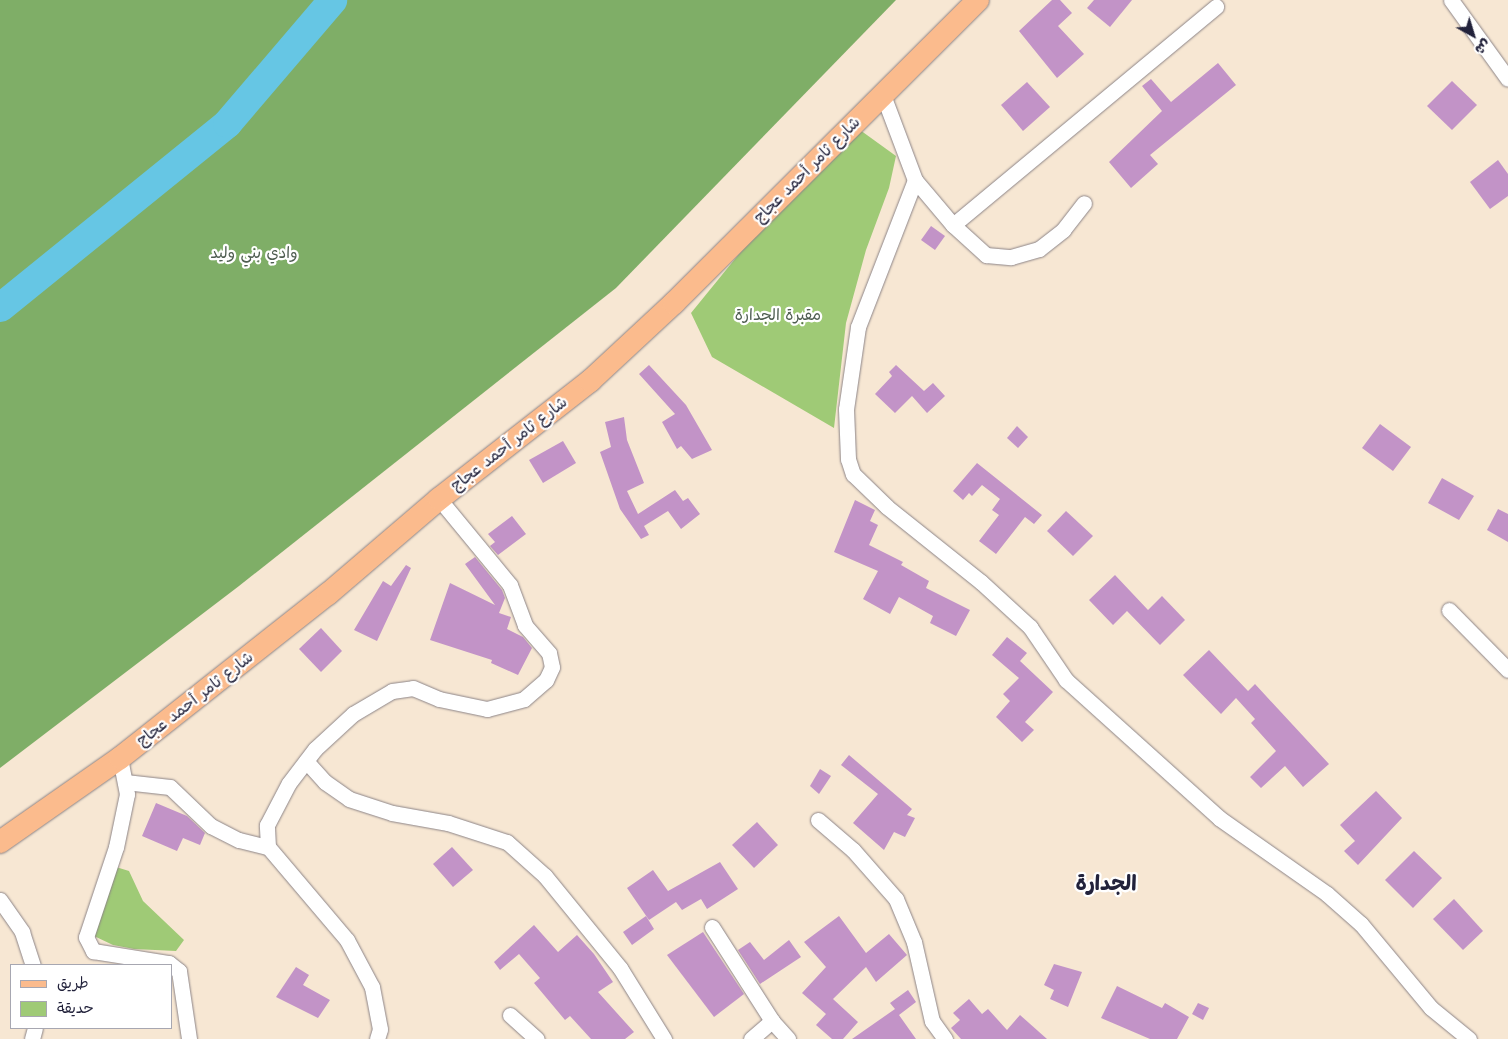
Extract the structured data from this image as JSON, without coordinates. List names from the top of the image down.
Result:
{
  "streets": {
    "main road": ["شارع ثامر أحمد عجاج"]
  },
  "districts": ["الجدارة"],
  "parks": ["وادي بني وليد", "مقبرة الجدارة"],
  "legend": ["طريق", "حديقة"],
  "north": "bottom right"
}
